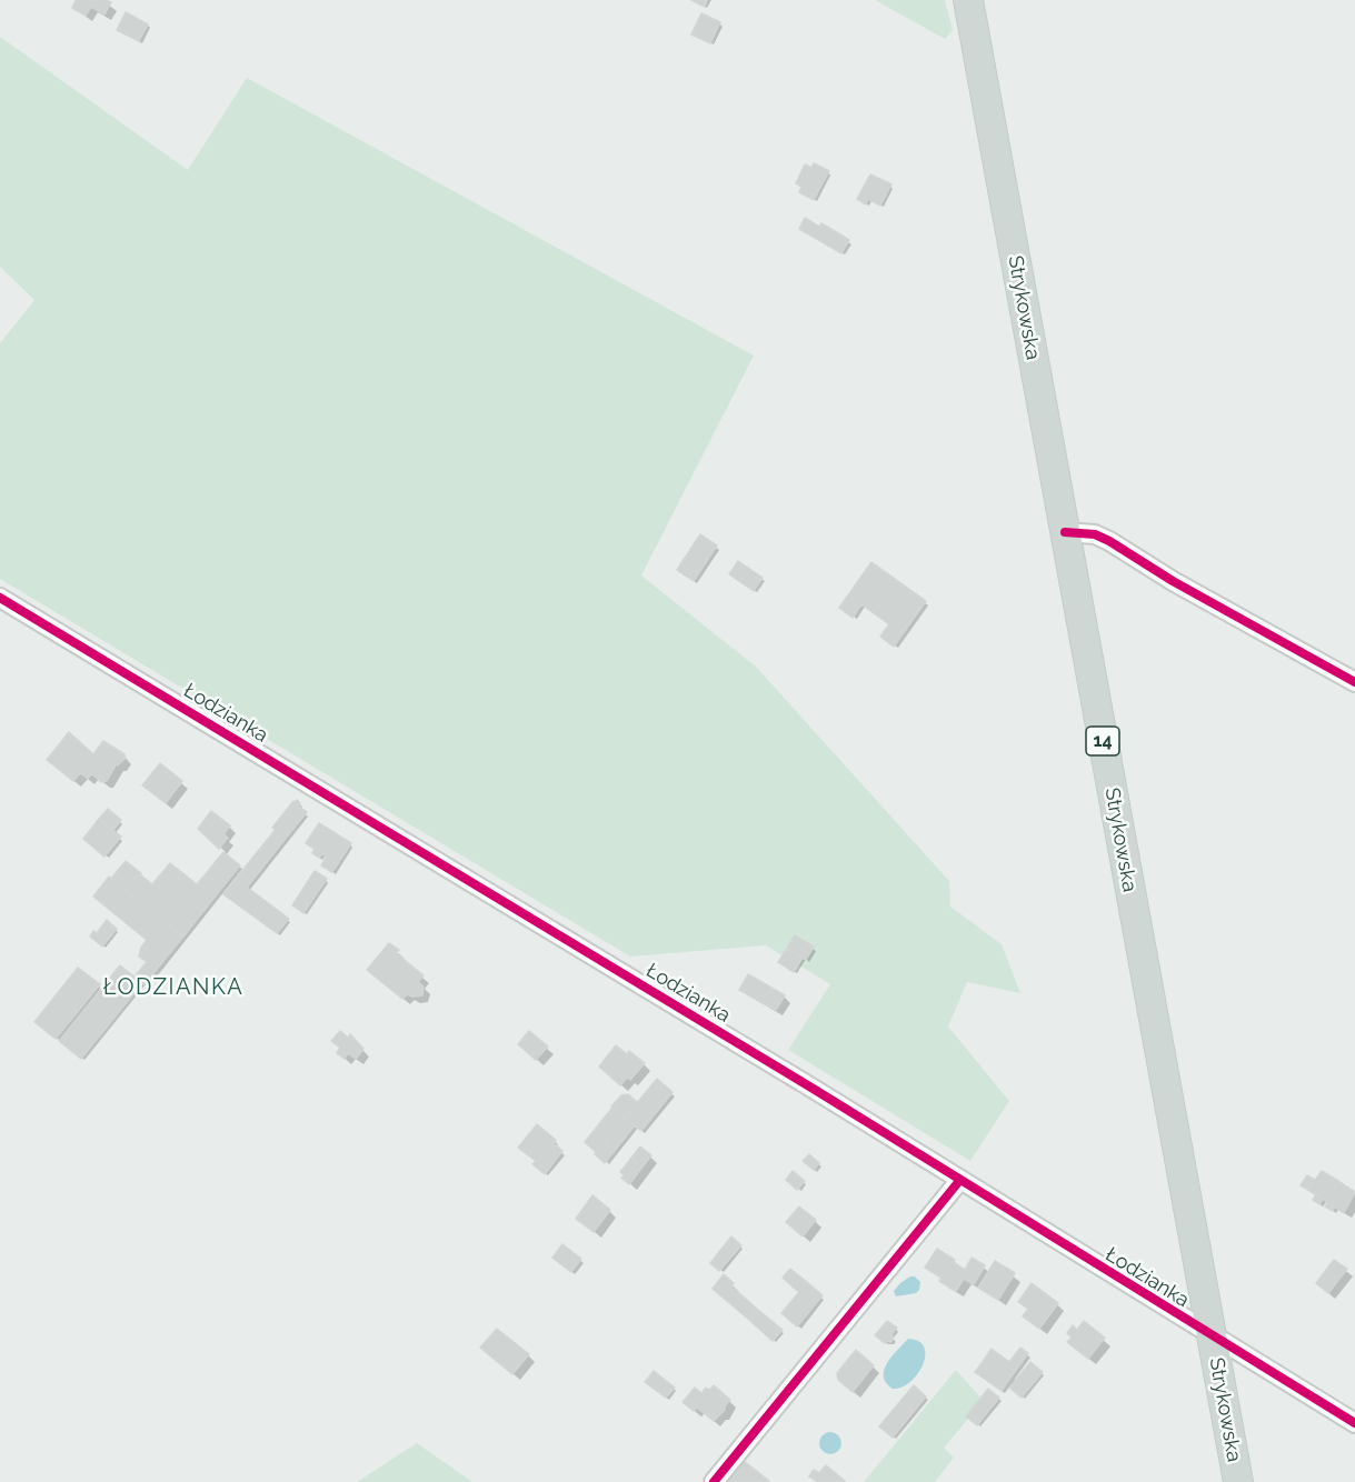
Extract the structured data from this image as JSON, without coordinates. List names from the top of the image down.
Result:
{
  "streets": {
    "main road": ["Strykowska", "14"],
    "street": ["Łodzianka"]
  },
  "crossings": [
    ["Strykowska", "Łodzianka"]
  ],
  "districts": ["ŁODZIANKA"]
}
